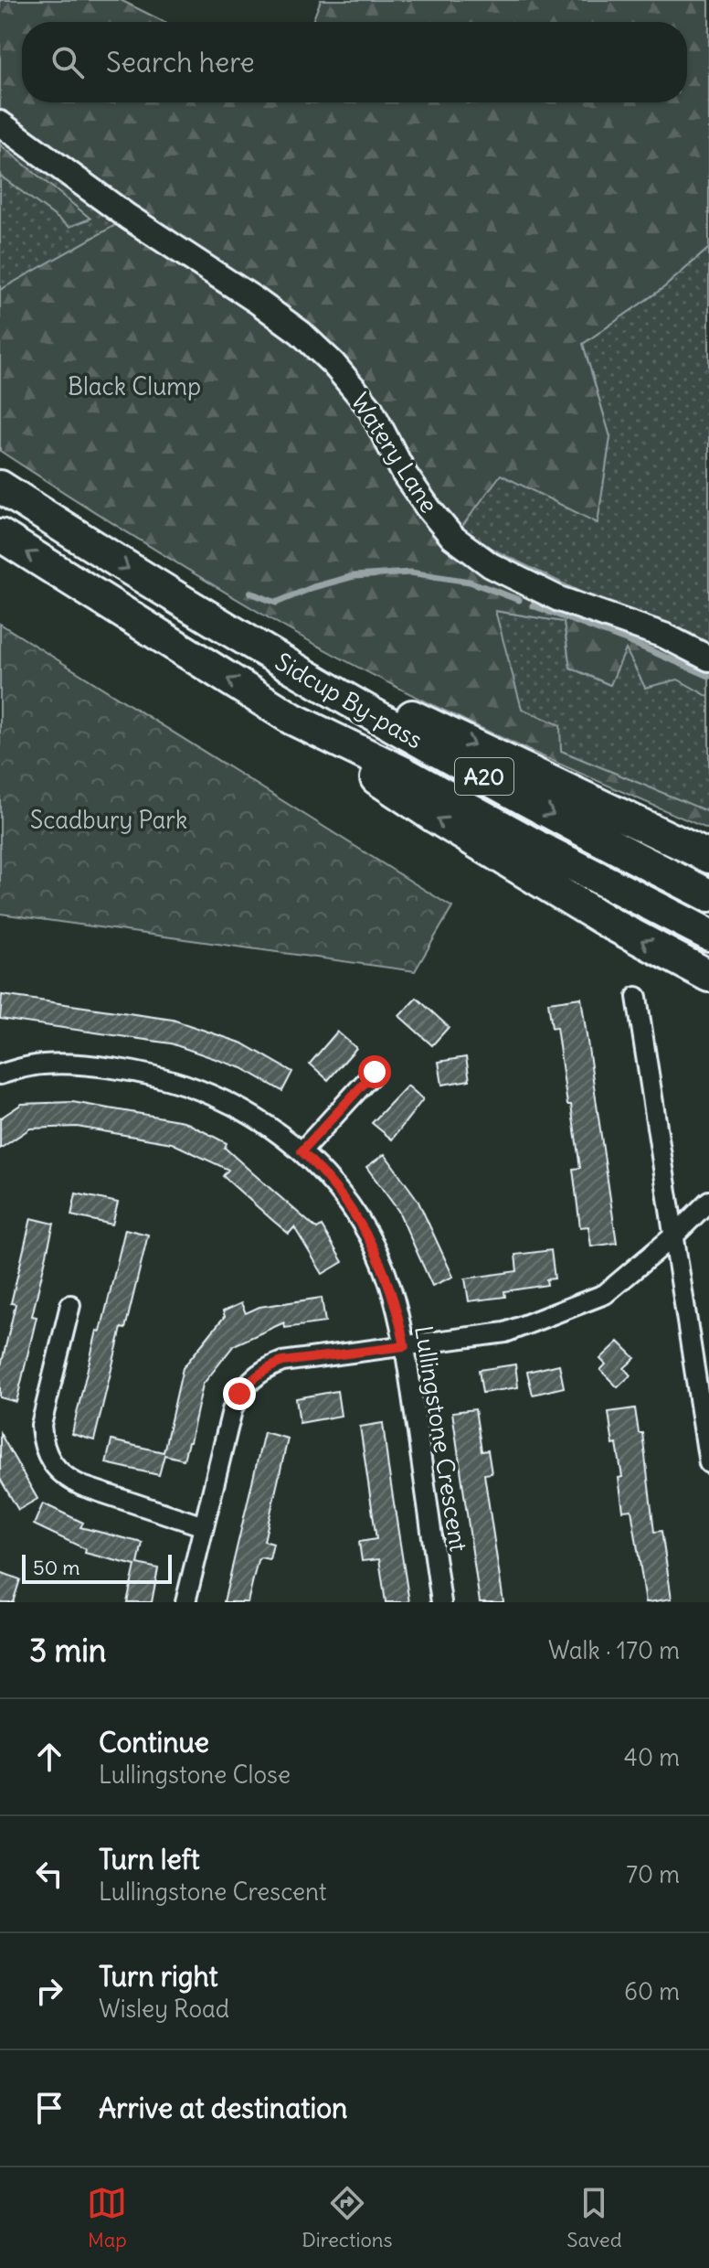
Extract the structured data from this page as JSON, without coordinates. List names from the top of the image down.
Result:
{
  "streets": {
    "highway": ["Sidcup By-pass", "A20"],
    "street": ["Watery Lane", "Lullingstone Crescent"]
  },
  "crossings": [
    ["Sidcup By-pass", "A20"]
  ],
  "parks": ["Black Clump", "Scadbury Park"],
  "scale_bar": "50 m",
  "page": {
    "search": "Search here",
    "scale": "50 m",
    "heading": ["3 min", "Walk · 170 m"],
    "list": [
      ["Continue", "Lullingstone Close", "40 m"],
      ["Turn left", "Lullingstone Crescent", "70 m"],
      ["Turn right", "Wisley Road", "60 m"],
      "Arrive at destination"
    ],
    "nav": ["Map", "Directions", "Saved"]
  }
}
